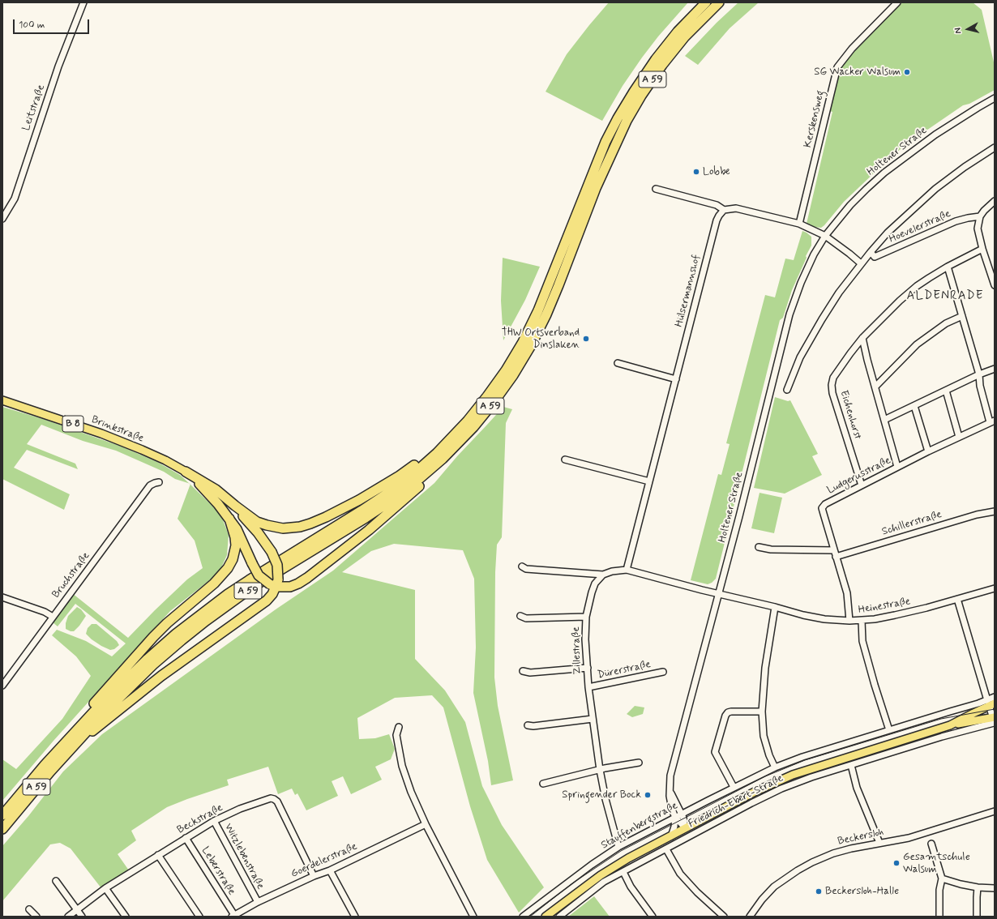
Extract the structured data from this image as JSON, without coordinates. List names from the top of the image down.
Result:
{
  "streets": {
    "highway": ["A 59"],
    "main road": ["B 8", "Brinkstraße", "Friedrich-Ebert-Straße"],
    "street": [
      "Leitstraße",
      "Kerskensweg",
      "Holtener Straße",
      "Hoevelerstraße",
      "Hülsermannshof",
      "Eichenhorst",
      "Ludgerusstraße",
      "Schillerstraße",
      "Bruchstraße",
      "Heinestraße",
      "Zillestraße",
      "Dürerstraße",
      "Beckstraße",
      "Stauffenbergstraße",
      "Beckersloh",
      "Witzlebenstraße",
      "Goerdelerstraße",
      "Leberstraße"
    ]
  },
  "crossings": [
    ["Holtener Straße", "Heinestraße"],
    ["Holtener Straße", "Friedrich-Ebert-Straße"],
    ["Holtener Straße", "Stauffenbergstraße"],
    ["Eichenhorst", "Ludgerusstraße"],
    ["Ludgerusstraße", "Schillerstraße"],
    ["Ludgerusstraße", "Heinestraße"],
    ["Zillestraße", "Dürerstraße"],
    ["Zillestraße", "Stauffenbergstraße"],
    ["Friedrich-Ebert-Straße", "Stauffenbergstraße"],
    ["Beckstraße", "Witzlebenstraße"],
    ["Beckstraße", "Goerdelerstraße"],
    ["Beckstraße", "Leberstraße"],
    ["Witzlebenstraße", "Goerdelerstraße"],
    ["Goerdelerstraße", "Leberstraße"]
  ],
  "districts": ["ALDENRADE"],
  "places": [
    "SG Wacker Walsum",
    "Lobbe",
    "THW Ortsverband Dinslaken",
    "Springender Bock",
    "Gesamtschule Walsum",
    "Beckersloh-Halle"
  ],
  "scale_bar": "100 m",
  "north": "left"
}
